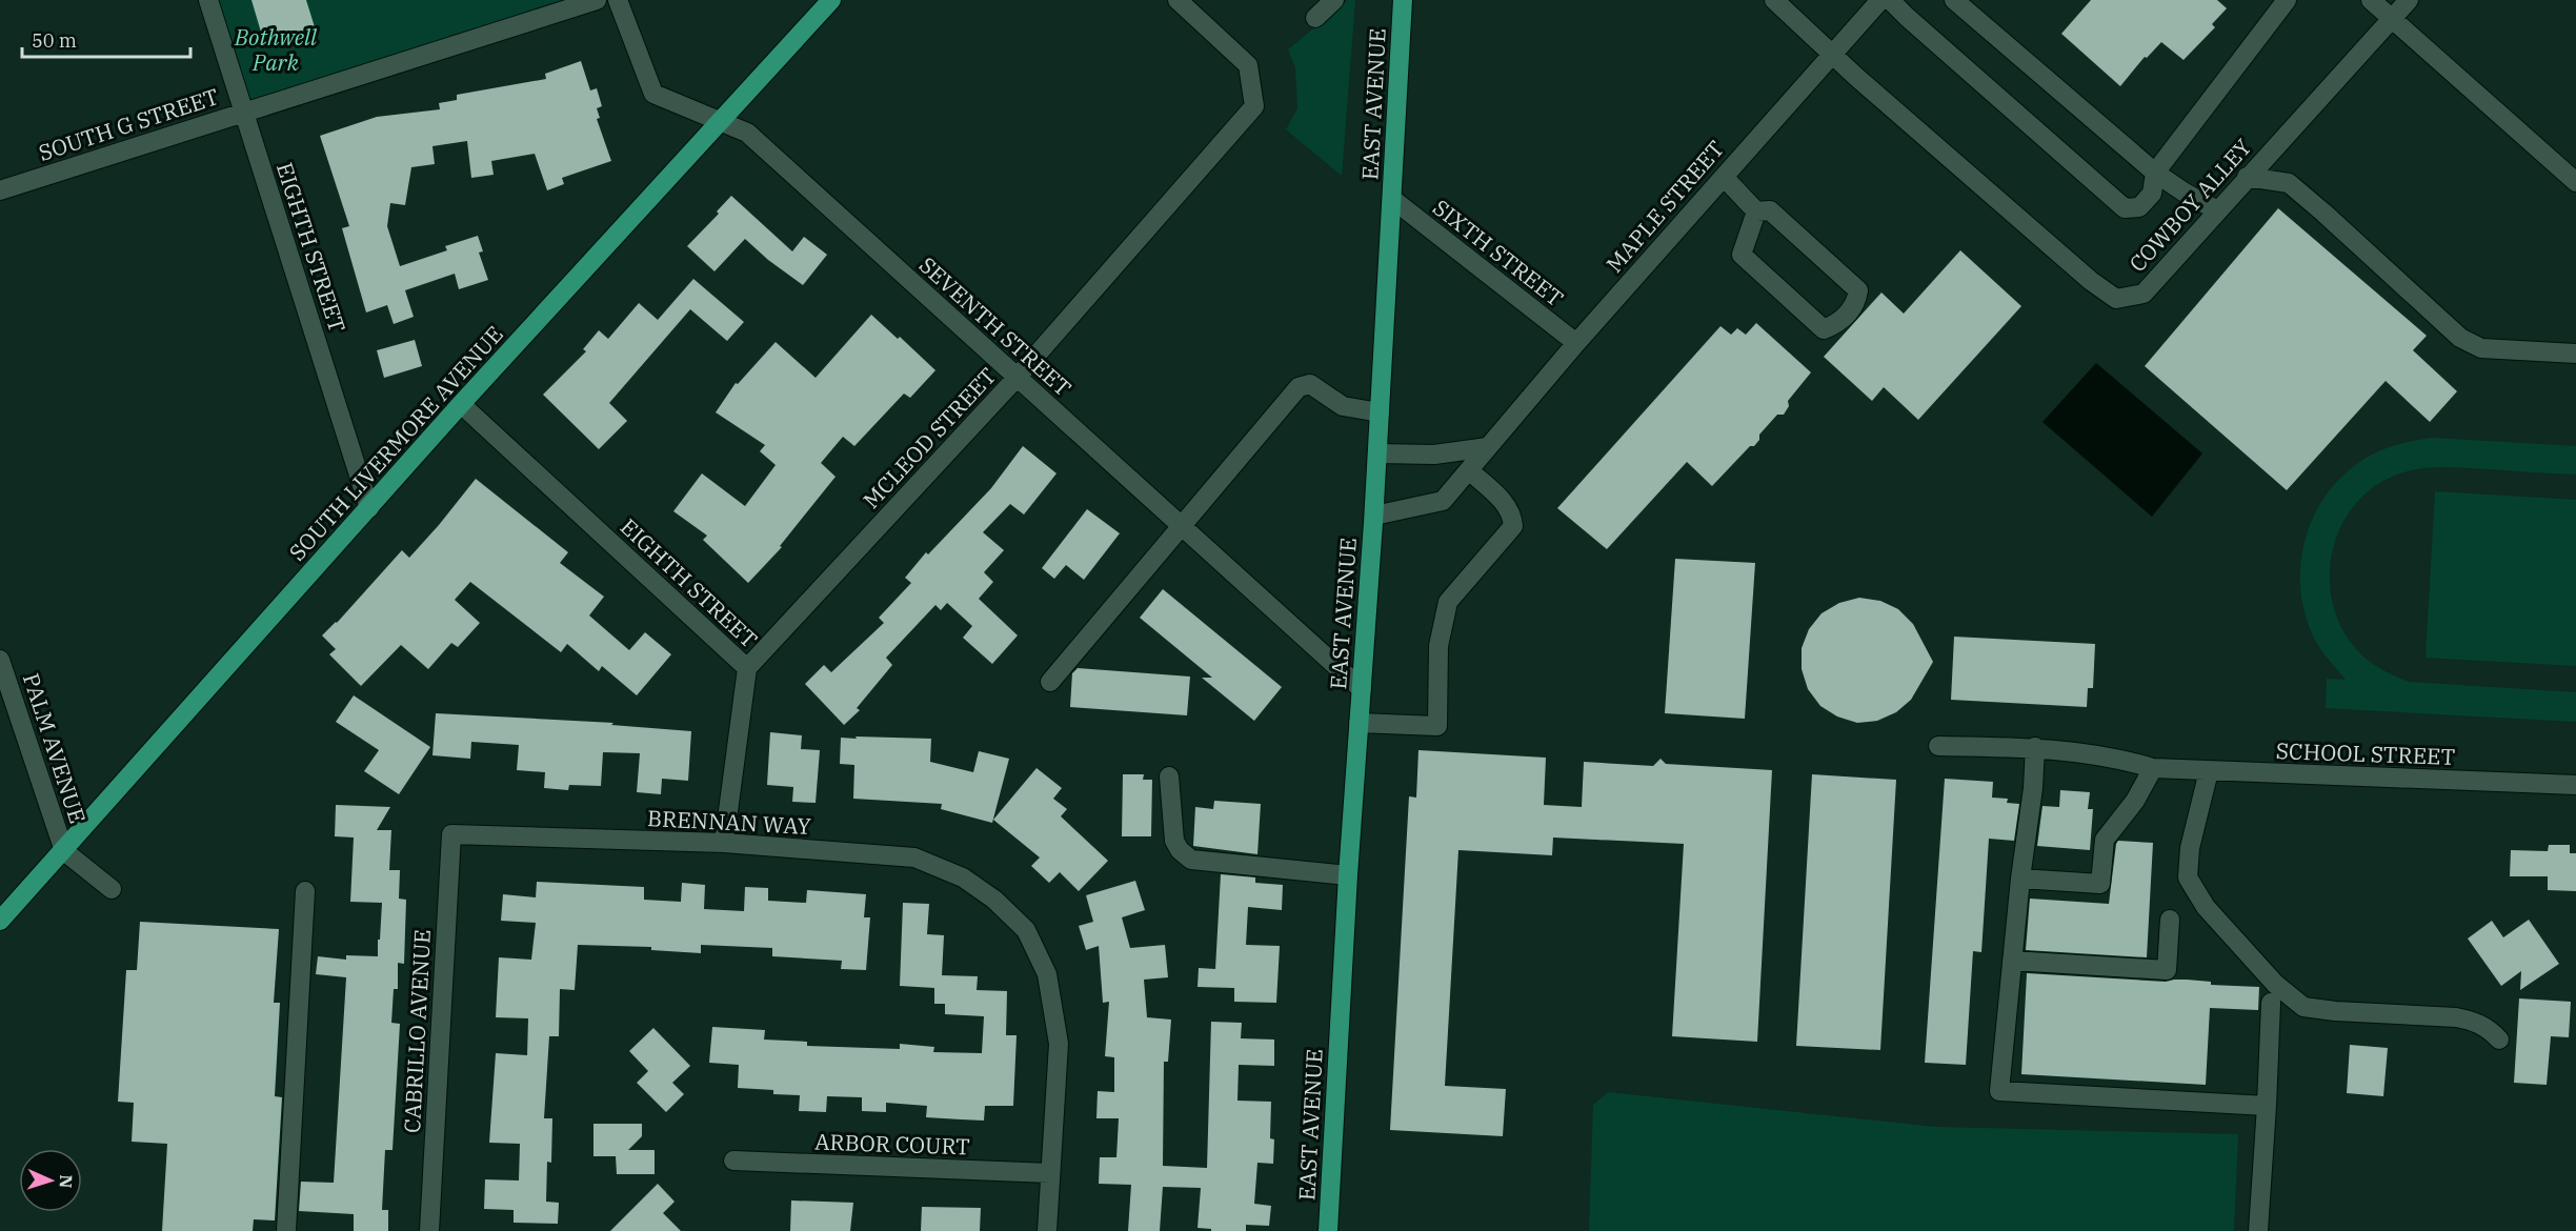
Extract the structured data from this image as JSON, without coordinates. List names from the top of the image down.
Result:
{
  "streets": {
    "main road": ["EAST AVENUE", "SOUTH LIVERMORE AVENUE"],
    "street": [
      "SOUTH G STREET",
      "COWBOY ALLEY",
      "MAPLE STREET",
      "EIGHTH STREET",
      "SIXTH STREET",
      "SEVENTH STREET",
      "MCLEOD STREET",
      "PALM AVENUE",
      "SCHOOL STREET",
      "BRENNAN WAY",
      "CABRILLO AVENUE",
      "ARBOR COURT"
    ]
  },
  "crossings": [
    ["EAST AVENUE", "MAPLE STREET"],
    ["EAST AVENUE", "SIXTH STREET"],
    ["EAST AVENUE", "SEVENTH STREET"],
    ["SOUTH G STREET", "EIGHTH STREET"],
    ["COWBOY ALLEY", "MAPLE STREET"],
    ["MAPLE STREET", "SIXTH STREET"],
    ["EIGHTH STREET", "MCLEOD STREET"],
    ["EIGHTH STREET", "SOUTH LIVERMORE AVENUE"],
    ["SEVENTH STREET", "MCLEOD STREET"],
    ["SEVENTH STREET", "SOUTH LIVERMORE AVENUE"],
    ["SOUTH LIVERMORE AVENUE", "PALM AVENUE"],
    ["BRENNAN WAY", "CABRILLO AVENUE"],
    ["BRENNAN WAY", "ARBOR COURT"]
  ],
  "parks": ["Bothwell Park"],
  "scale_bar": "50 m",
  "north": "right"
}
